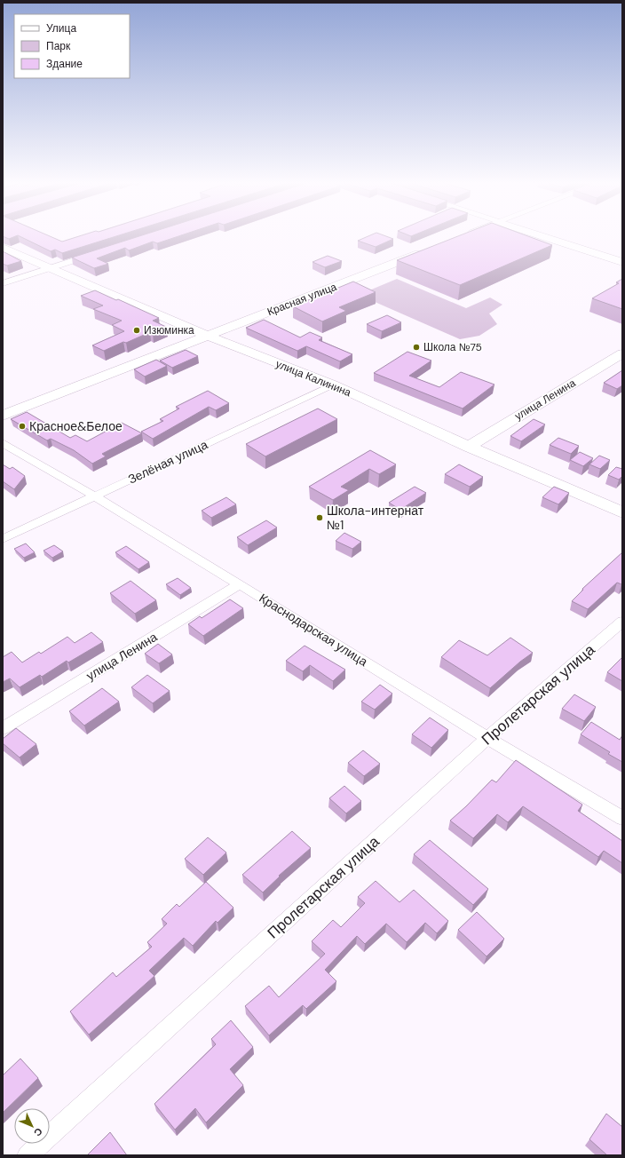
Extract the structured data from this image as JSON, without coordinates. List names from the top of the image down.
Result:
{
  "streets": {
    "street": [
      "Красная улица",
      "улица Калинина",
      "улица Ленина",
      "Зелёная улица",
      "Краснодарская улица",
      "Пролетарская улица"
    ]
  },
  "crossings": [
    ["Красная улица", "улица Калинина"],
    ["улица Калинина", "улица Ленина"],
    ["улица Калинина", "Зелёная улица"],
    ["улица Ленина", "Краснодарская улица"],
    ["Зелёная улица", "Краснодарская улица"],
    ["Краснодарская улица", "Пролетарская улица"]
  ],
  "places": [
    "Изюминка",
    "Школа №75",
    "Красное&Белое",
    "Школа-интернат №1"
  ],
  "legend": ["Улица", "Парк", "Здание"],
  "north": "bottom right"
}
